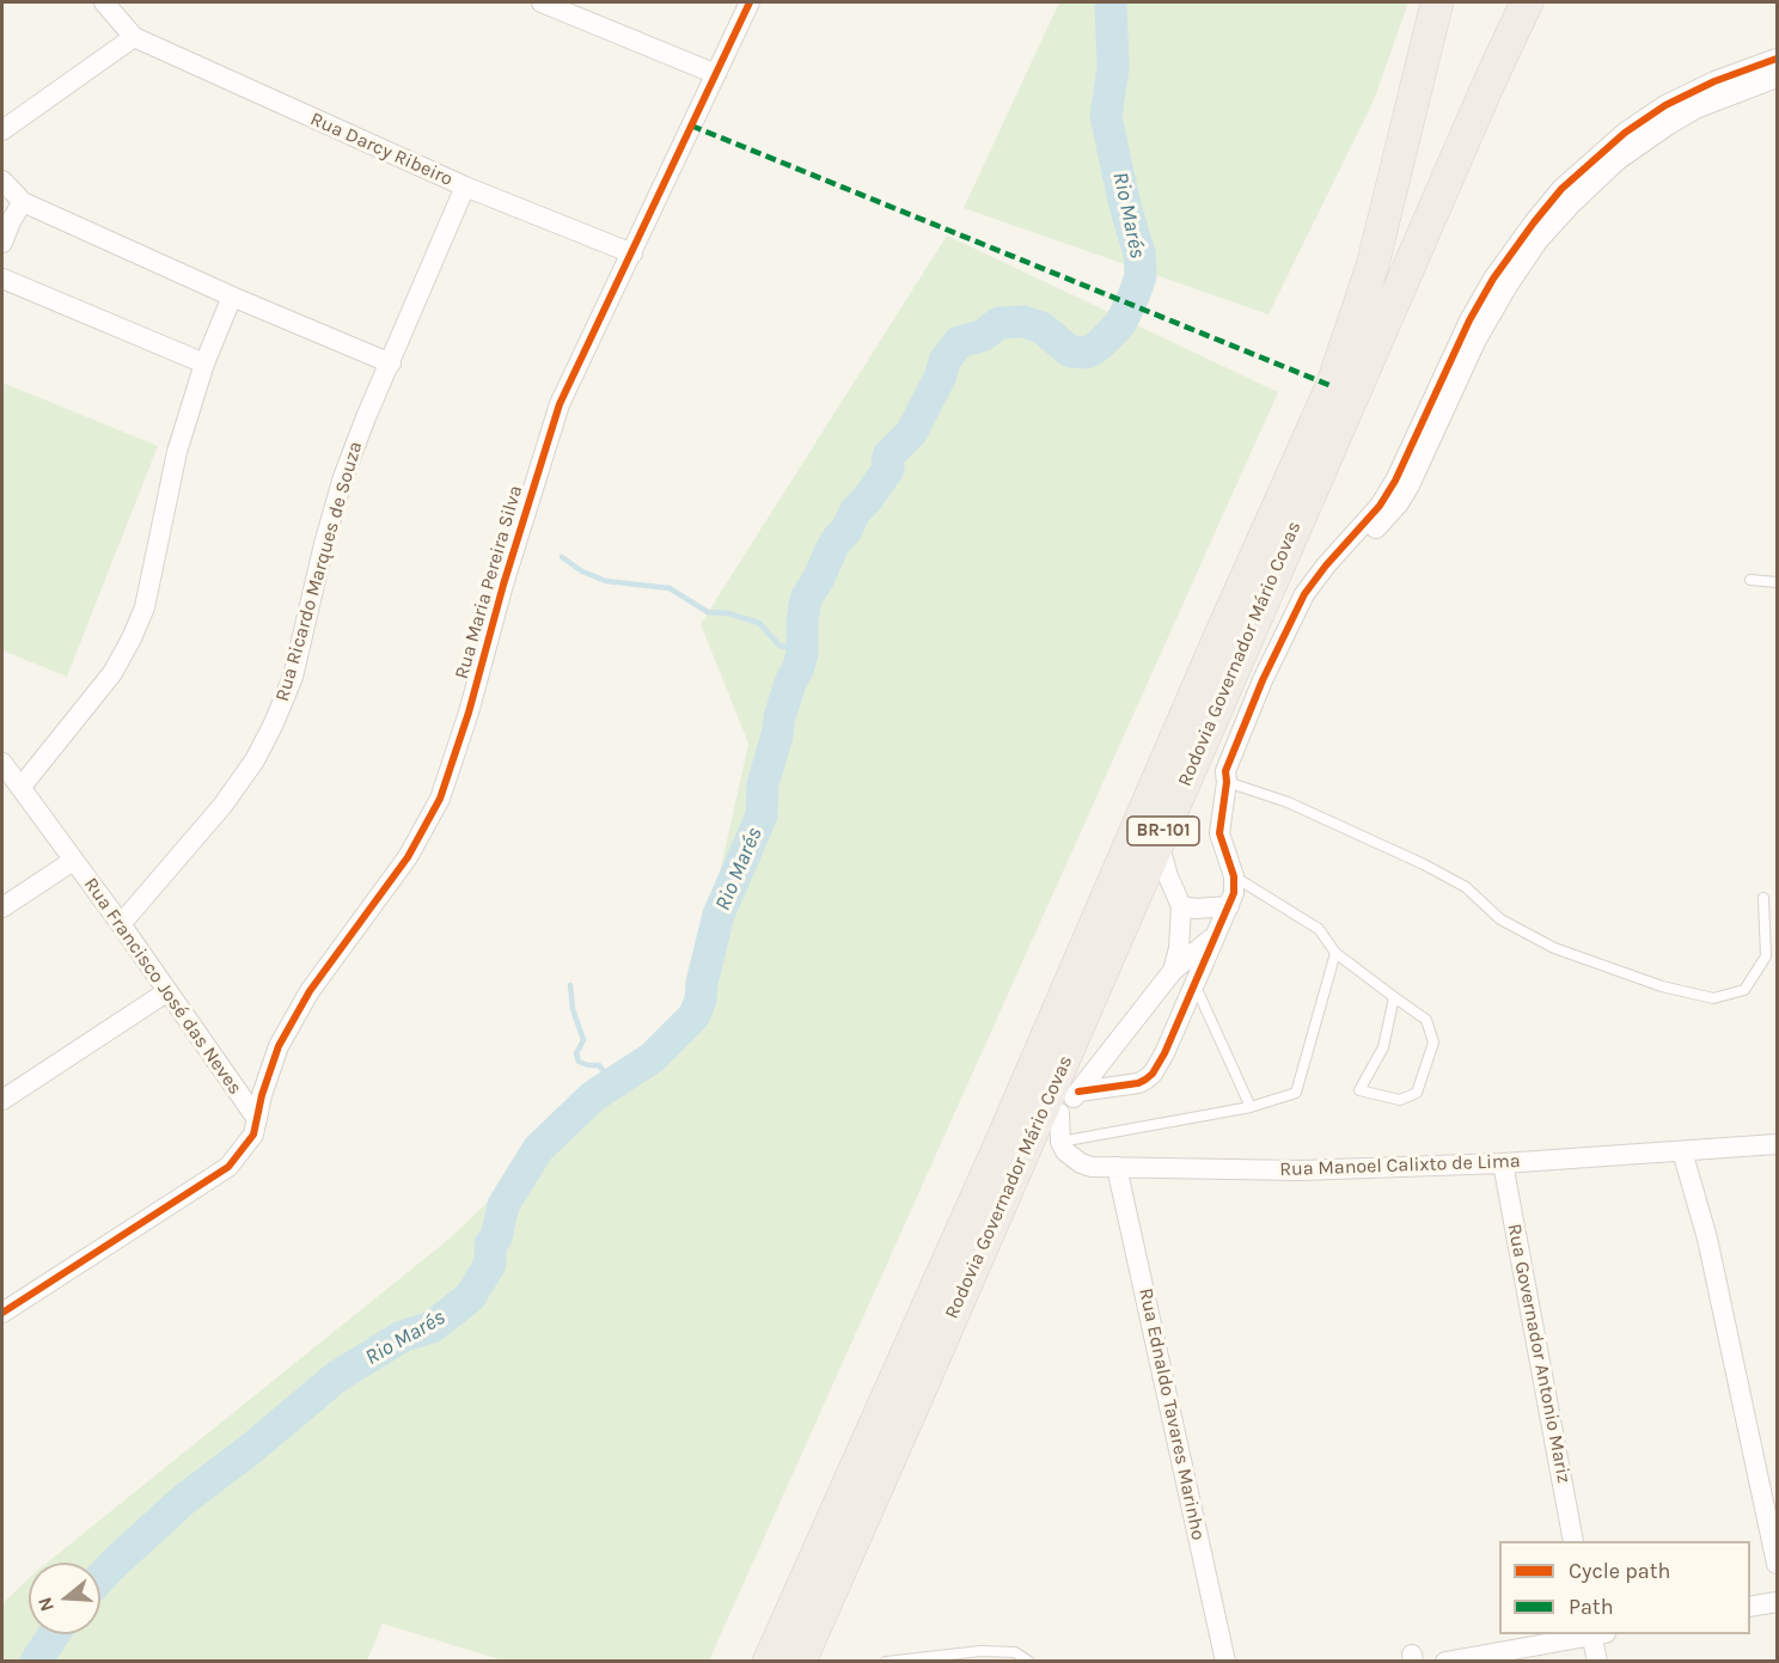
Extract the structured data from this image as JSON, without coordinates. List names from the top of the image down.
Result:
{
  "streets": {
    "highway": ["Rodovia Governador Mário Covas", "BR-101"],
    "street": [
      "Rua Darcy Ribeiro",
      "Rua Ricardo Marques de Souza",
      "Rua Maria Pereira Silva",
      "Rua Francisco José das Neves",
      "Rua Manoel Calixto de Lima",
      "Rua Governador Antonio Mariz",
      "Rua Ednaldo Tavares Marinho"
    ]
  },
  "crossings": [
    ["Rua Darcy Ribeiro", "Rua Ricardo Marques de Souza"],
    ["Rua Darcy Ribeiro", "Rua Maria Pereira Silva"],
    ["Rua Ricardo Marques de Souza", "Rua Francisco José das Neves"],
    ["Rua Maria Pereira Silva", "Rua Francisco José das Neves"],
    ["Rua Manoel Calixto de Lima", "Rua Governador Antonio Mariz"],
    ["Rua Manoel Calixto de Lima", "Rua Ednaldo Tavares Marinho"]
  ],
  "water": ["Rio Marés"],
  "legend": ["Cycle path", "Path"],
  "north": "left"
}
